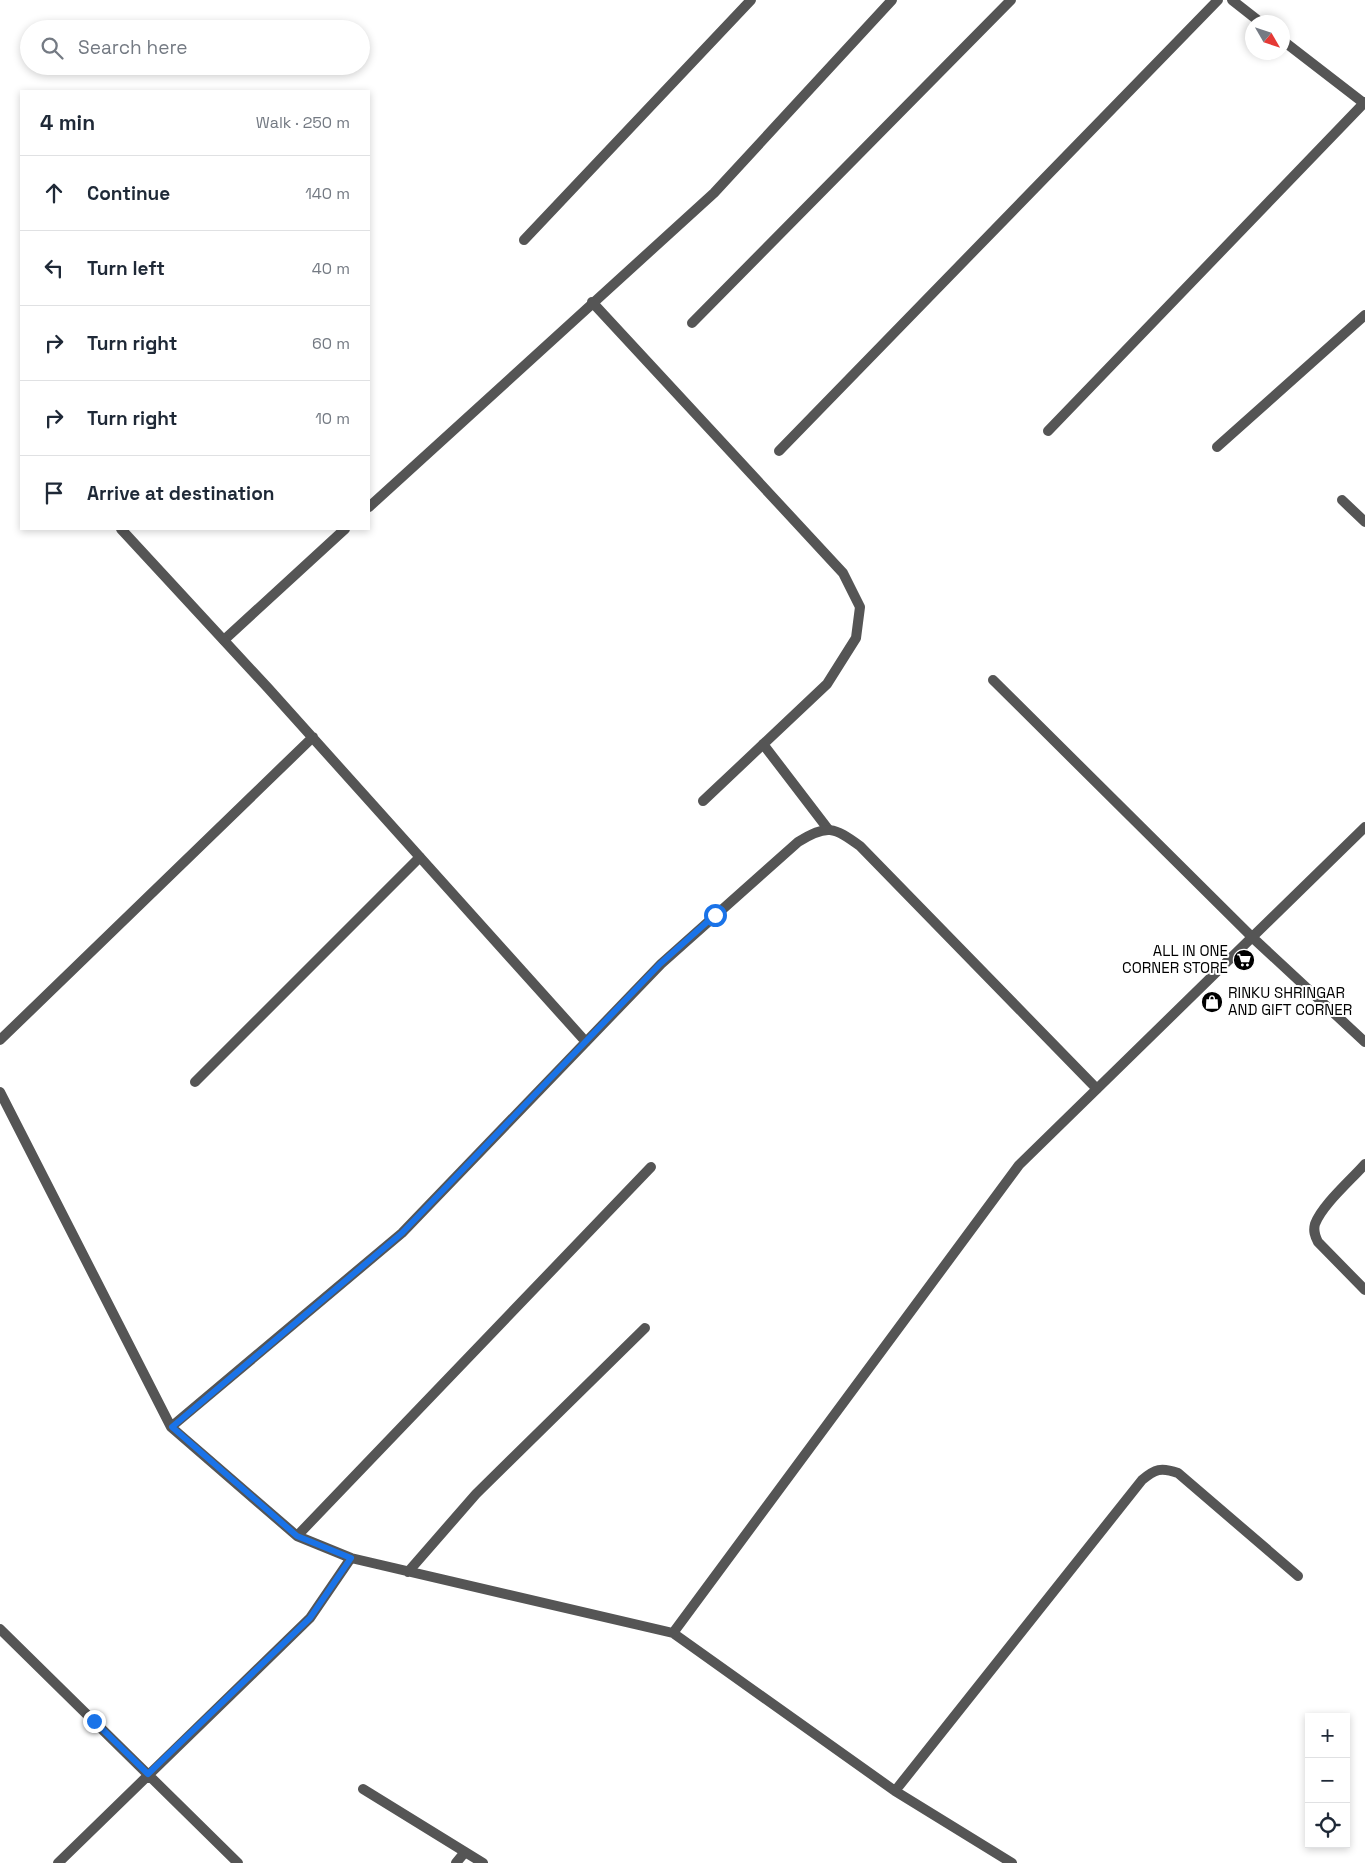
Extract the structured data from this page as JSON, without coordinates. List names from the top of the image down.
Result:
{
  "places": {
    "supermarket": ["ALL IN ONE CORNER STORE"],
    "shop": ["RINKU SHRINGAR AND GIFT CORNER"]
  },
  "north": "bottom right",
  "page": {
    "search": "Search here",
    "heading": ["4 min", "Walk · 250 m"],
    "list": [
      ["Continue", "140 m"],
      ["Turn left", "40 m"],
      ["Turn right", "60 m"],
      ["Turn right", "10 m"],
      "Arrive at destination"
    ],
    "map_buttons": ["+", "−"]
  }
}
